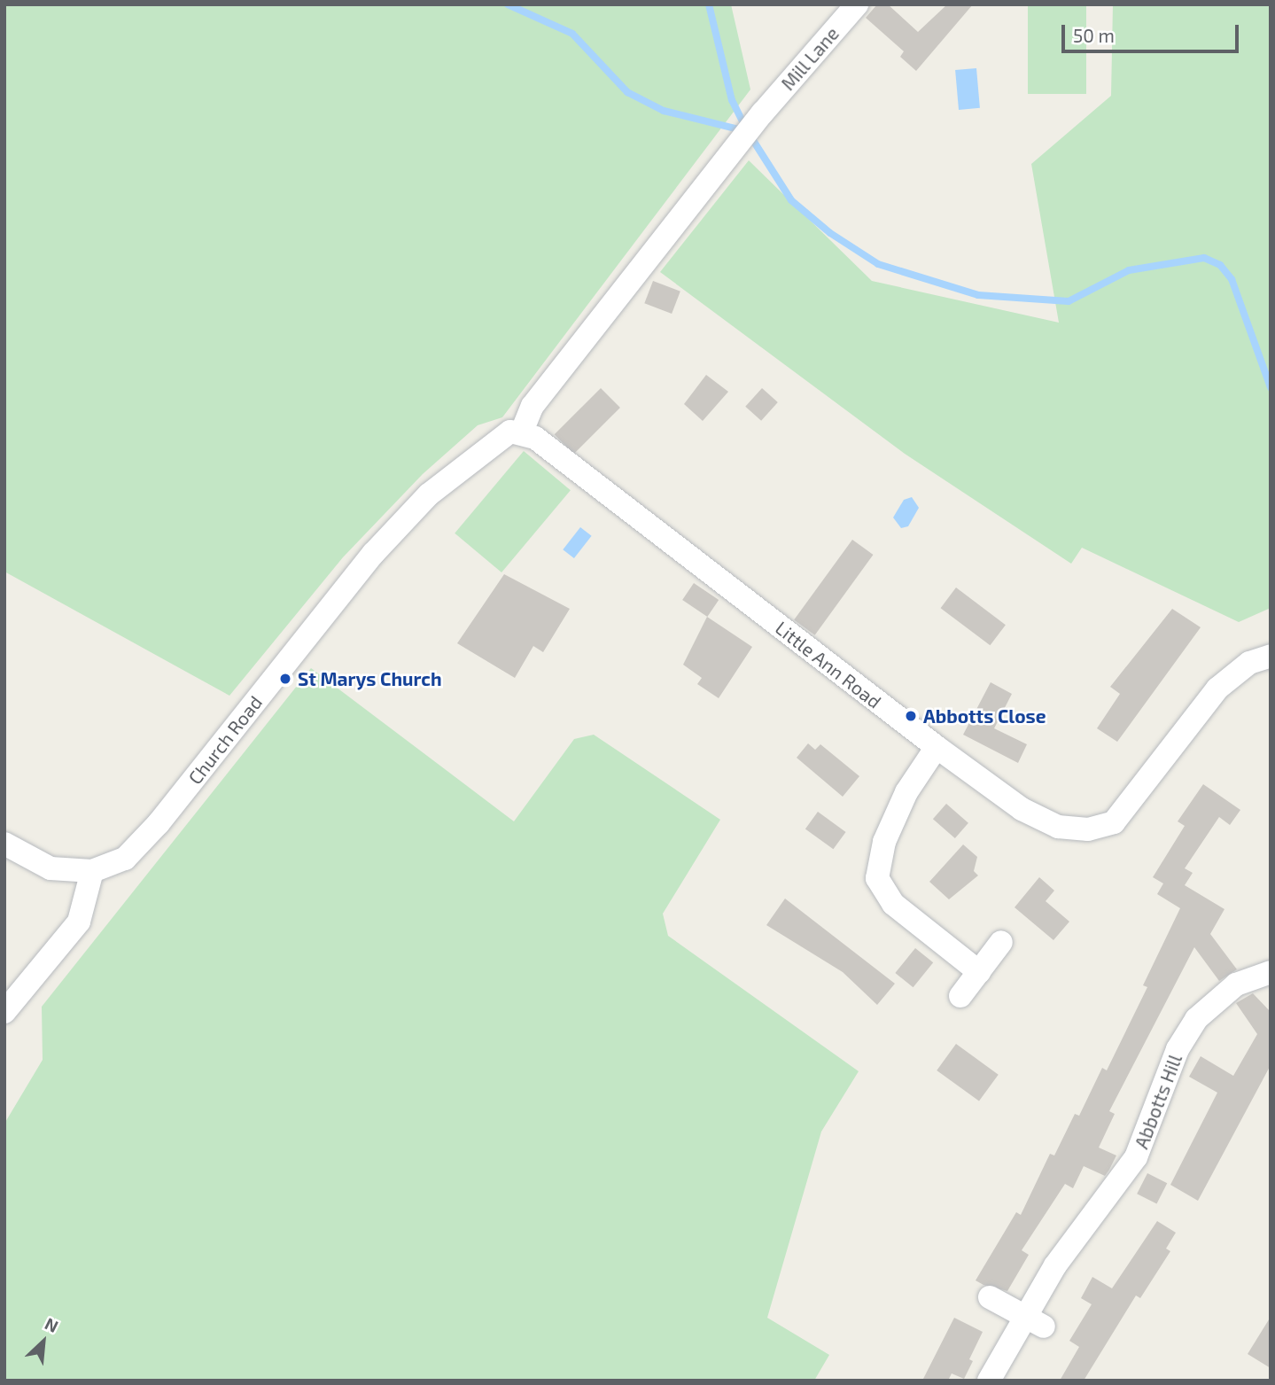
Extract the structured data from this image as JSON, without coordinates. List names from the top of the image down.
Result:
{
  "streets": {
    "street": [
      "Mill Lane",
      "Little Ann Road",
      "Church Road",
      "Abbotts Hill"
    ]
  },
  "crossings": [
    ["Mill Lane", "Little Ann Road"],
    ["Mill Lane", "Church Road"],
    ["Little Ann Road", "Church Road"]
  ],
  "places": ["St Marys Church", "Abbotts Close"],
  "scale_bar": "50 m",
  "north": "top right"
}
